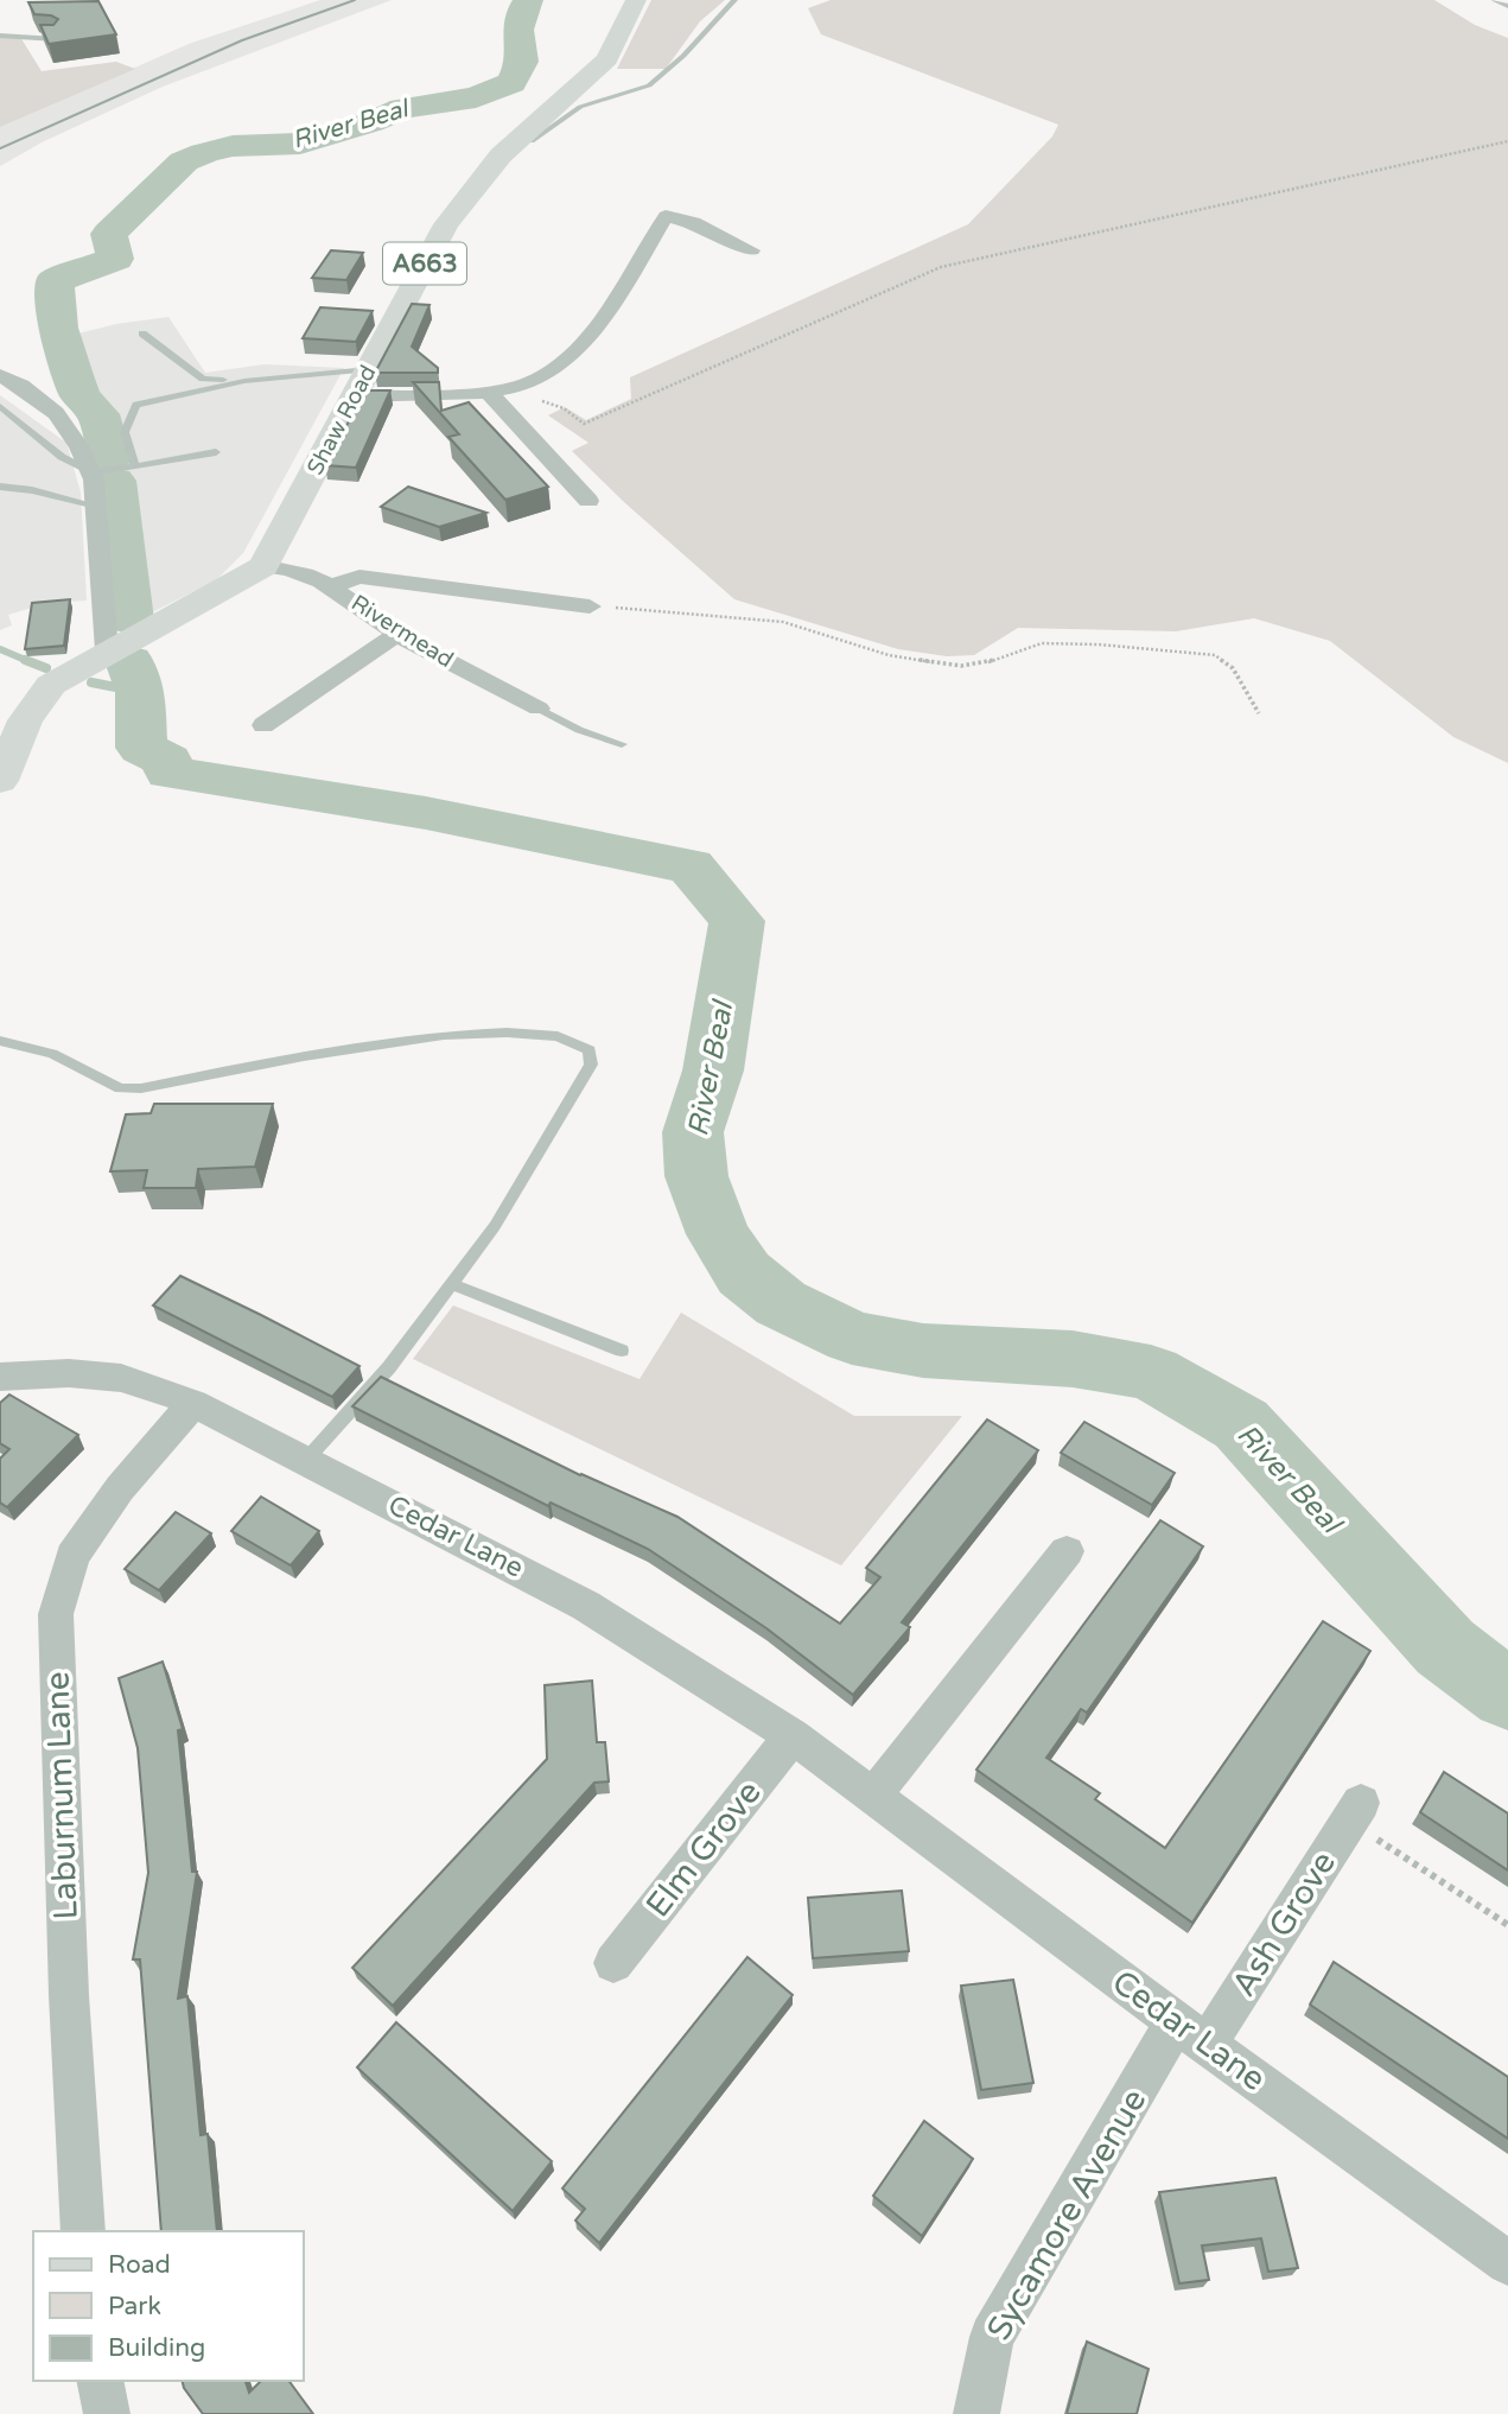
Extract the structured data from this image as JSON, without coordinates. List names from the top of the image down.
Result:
{
  "streets": {
    "main road": ["A663", "Shaw Road"],
    "street": [
      "Rivermead",
      "Cedar Lane",
      "Laburnum Lane",
      "Elm Grove",
      "Ash Grove",
      "Sycamore Avenue"
    ]
  },
  "crossings": [
    ["Shaw Road", "Rivermead"],
    ["Cedar Lane", "Laburnum Lane"],
    ["Cedar Lane", "Elm Grove"],
    ["Cedar Lane", "Ash Grove"],
    ["Cedar Lane", "Sycamore Avenue"],
    ["Ash Grove", "Sycamore Avenue"]
  ],
  "water": ["River Beal"],
  "legend": ["Road", "Park", "Building"]
}
